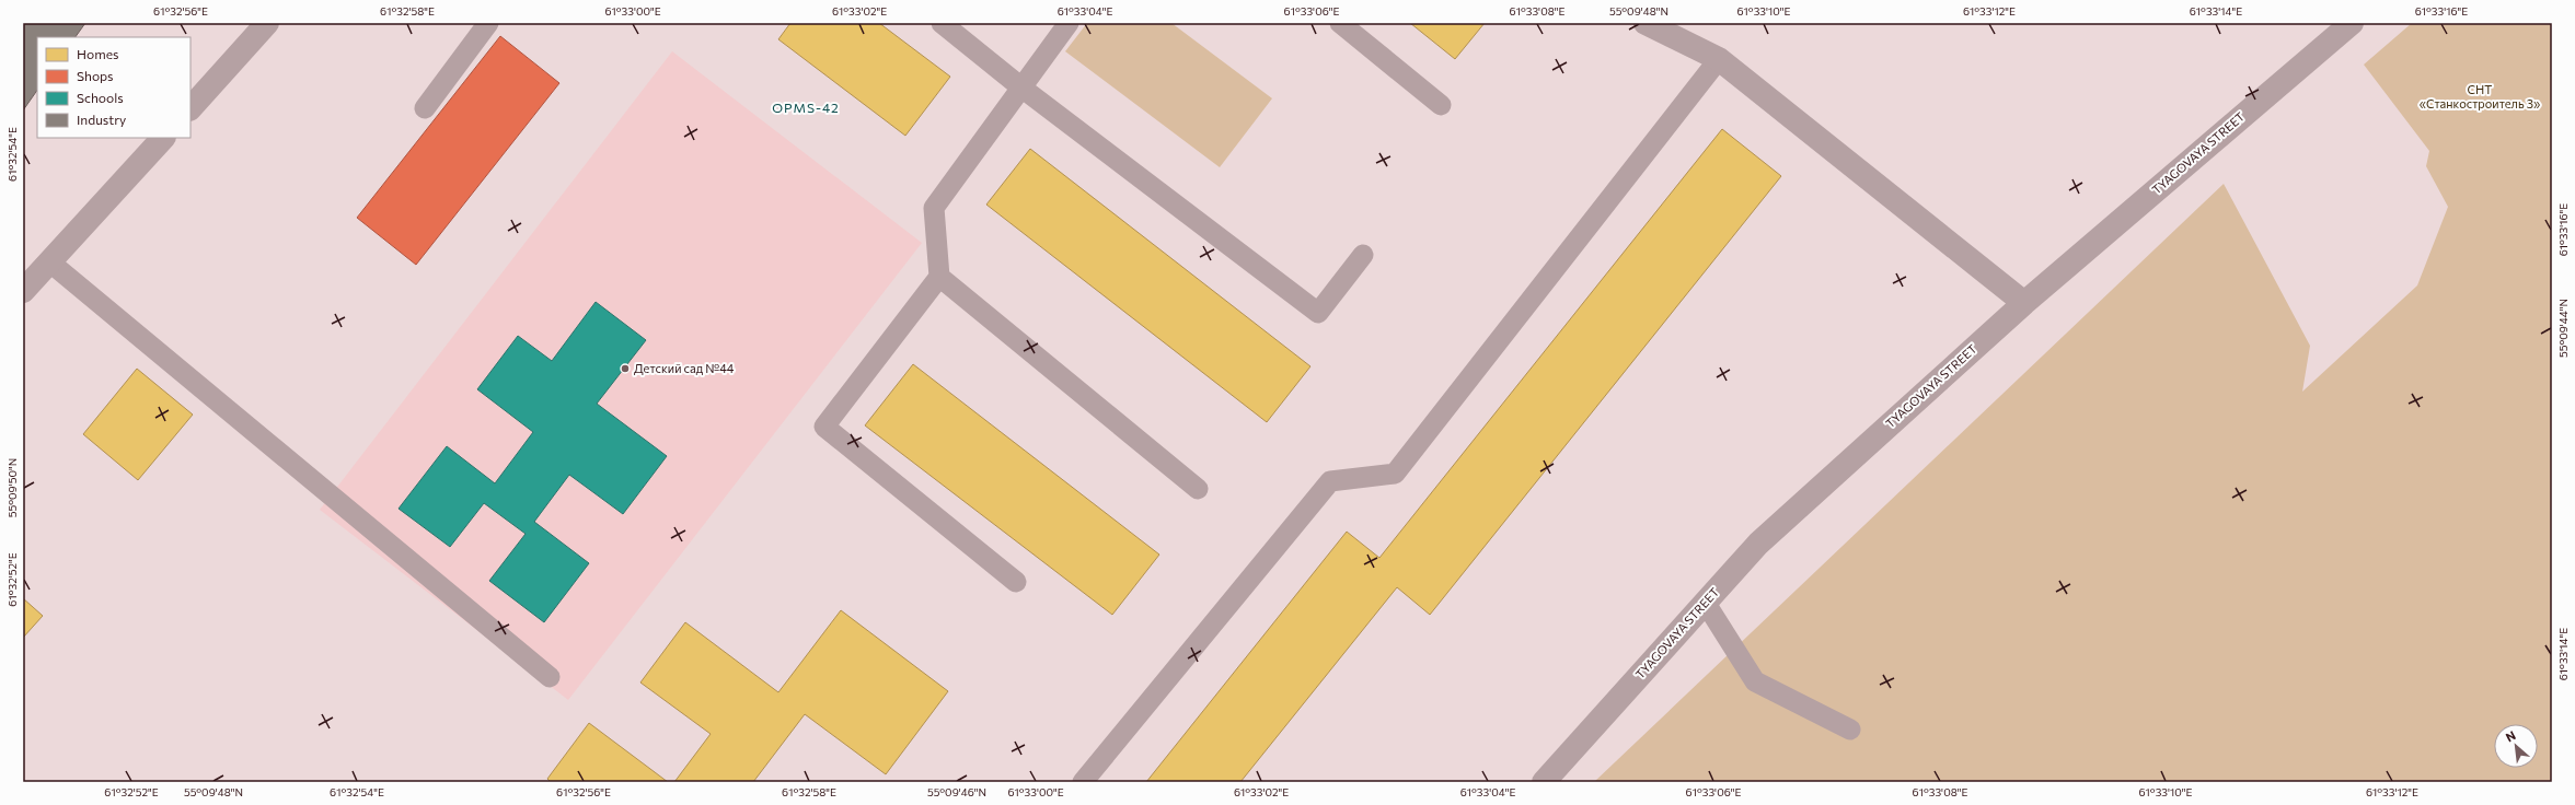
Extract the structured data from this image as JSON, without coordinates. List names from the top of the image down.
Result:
{
  "streets": {
    "street": ["TYAGOVAYA STREET"]
  },
  "districts": ["OPMS-42"],
  "parks": ["СНТ «Станкостроитель 3»"],
  "places": ["Детский сад №44"],
  "legend": [
    "Homes",
    "Shops",
    "Schools",
    "Industry"
  ],
  "north": "top left",
  "coordinates": [
    "61°32'56\"E",
    "61°32'58\"E",
    "61°33'00\"E",
    "61°33'02\"E",
    "61°33'04\"E",
    "61°33'06\"E",
    "61°33'08\"E",
    "55°09'48\"N",
    "61°33'10\"E",
    "61°33'12\"E",
    "61°33'14\"E",
    "61°33'16\"E",
    "61°32'54\"E",
    "55°09'44\"N",
    "55°09'50\"N",
    "61°32'52\"E",
    "55°09'46\"N"
  ]
}
